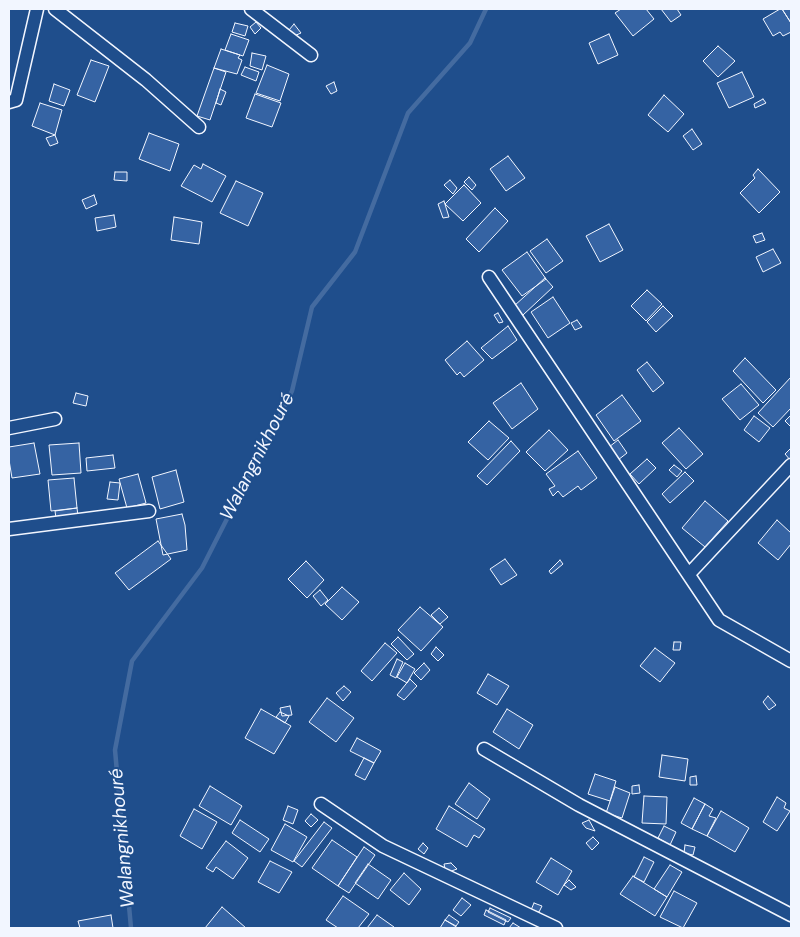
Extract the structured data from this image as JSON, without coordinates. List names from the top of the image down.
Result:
{
  "water": ["Walangnikhouré"]
}
